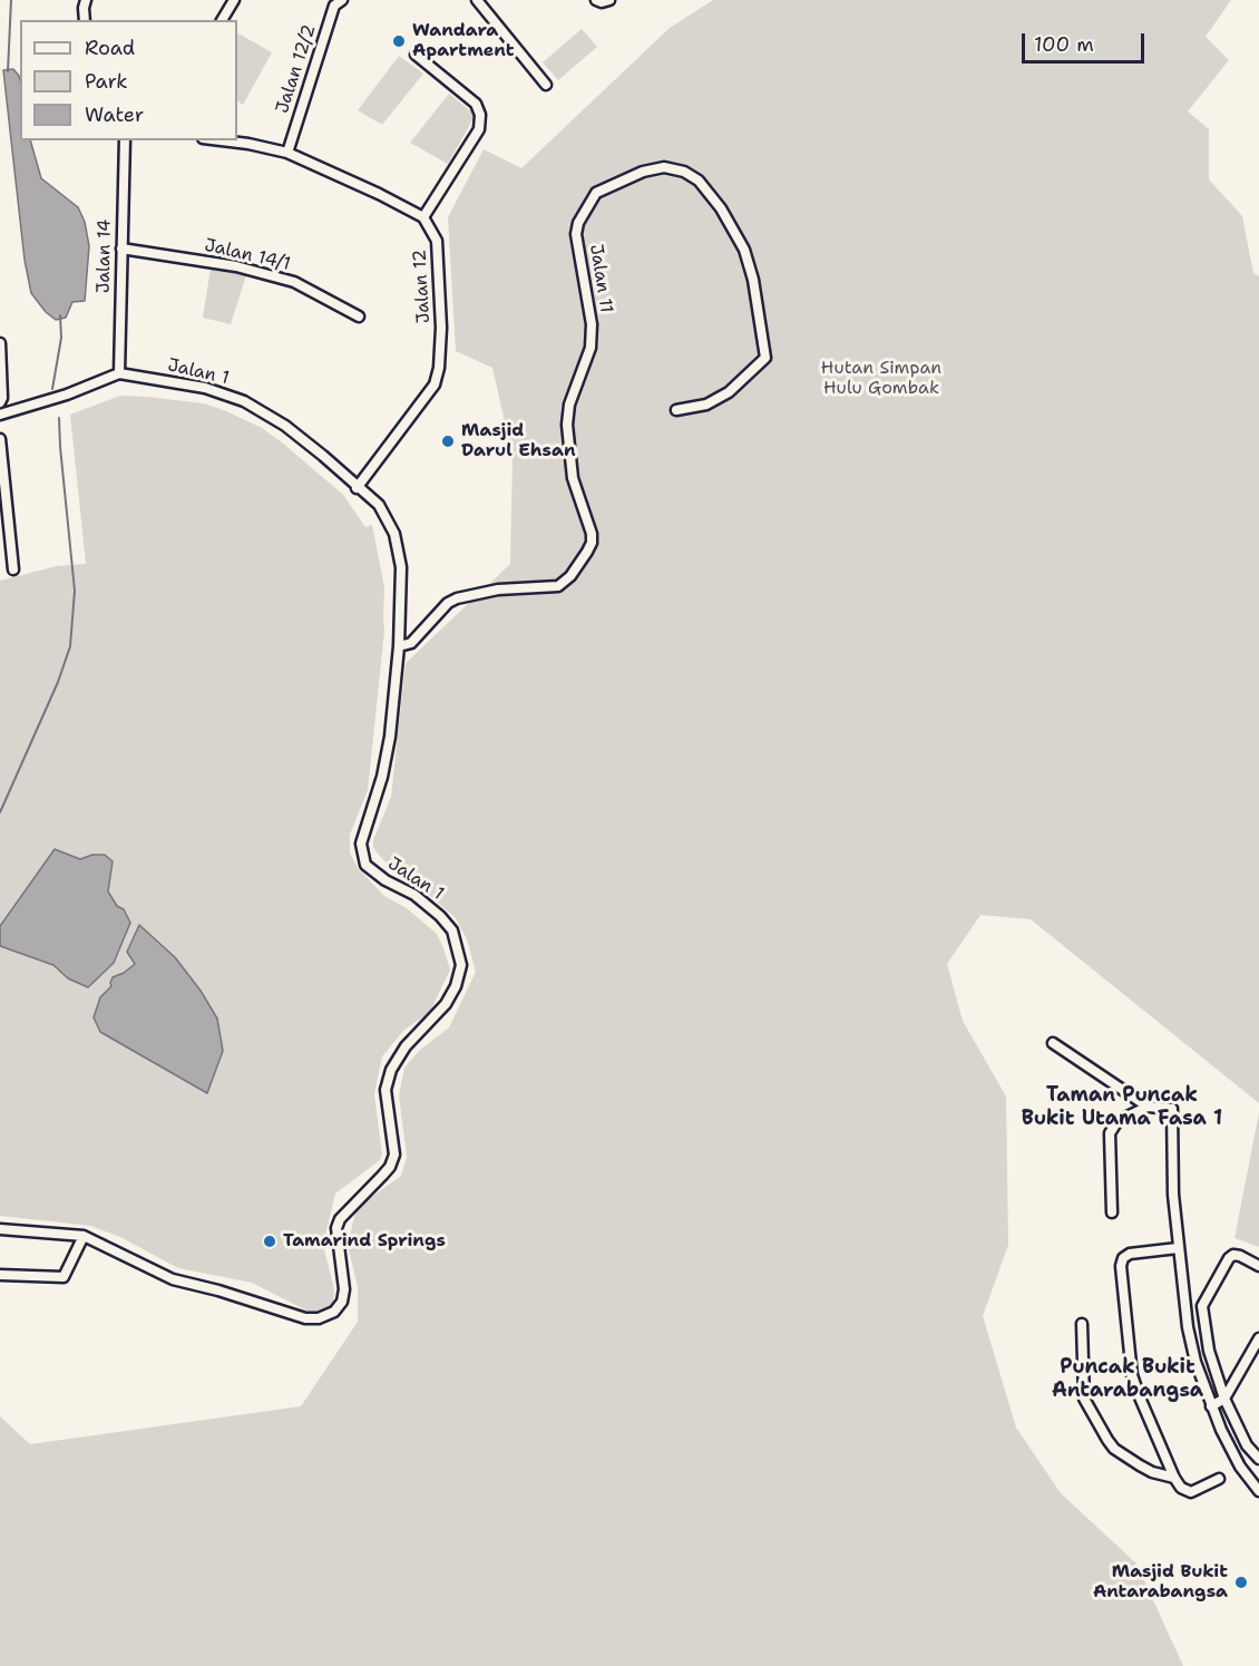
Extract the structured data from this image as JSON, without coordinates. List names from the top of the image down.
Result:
{
  "streets": {
    "street": [
      "Jalan 12/2",
      "Jalan 14/1",
      "Jalan 14",
      "Jalan 11",
      "Jalan 12",
      "Jalan 1"
    ]
  },
  "crossings": [
    ["Jalan 14/1", "Jalan 14"],
    ["Jalan 14", "Jalan 1"],
    ["Jalan 11", "Jalan 1"],
    ["Jalan 12", "Jalan 1"]
  ],
  "districts": ["Taman Puncak Bukit Utama Fasa 1", "Puncak Bukit Antarabangsa"],
  "parks": ["Hutan Simpan Hulu Gombak"],
  "places": [
    "Wandara Apartment",
    "Masjid Darul Ehsan",
    "Tamarind Springs",
    "Masjid Bukit Antarabangsa"
  ],
  "legend": ["Road", "Park", "Water"],
  "scale_bar": "100 m"
}
